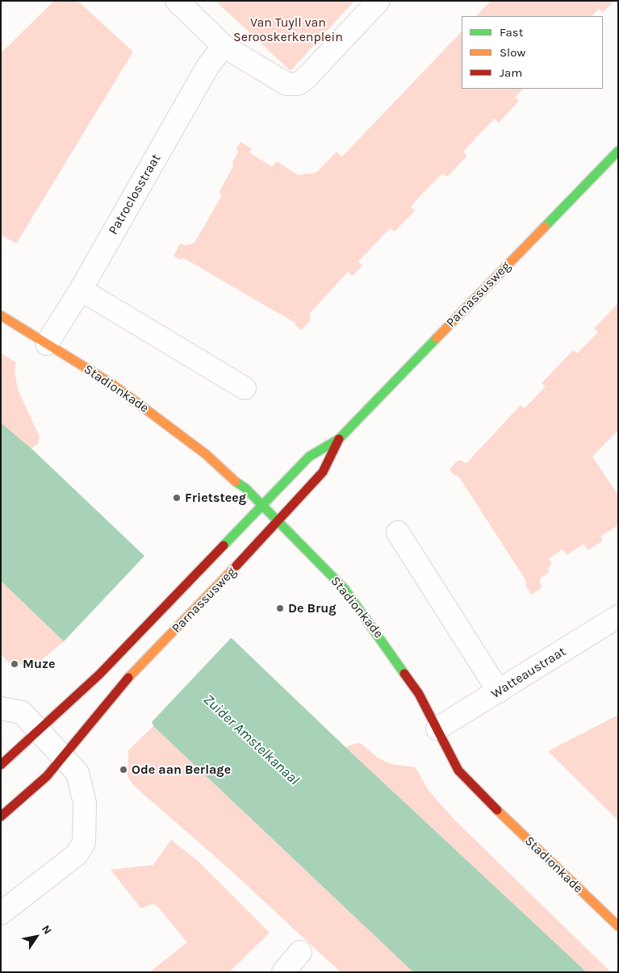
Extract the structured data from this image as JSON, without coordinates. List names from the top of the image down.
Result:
{
  "streets": {
    "main road": ["Parnassusweg", "Stadionkade"],
    "street": ["Patroclosstraat", "Watteaustraat"]
  },
  "crossings": [
    ["Patroclosstraat", "Stadionkade"],
    ["Parnassusweg", "Stadionkade"],
    ["Stadionkade", "Watteaustraat"]
  ],
  "water": ["Zuider Amstelkanaal"],
  "parks": ["Van Tuyll van Serooskerkenplein"],
  "places": [
    "Frietsteeg",
    "De Brug",
    "Muze",
    "Ode aan Berlage"
  ],
  "legend": ["Fast", "Slow", "Jam"],
  "north": "top right"
}
